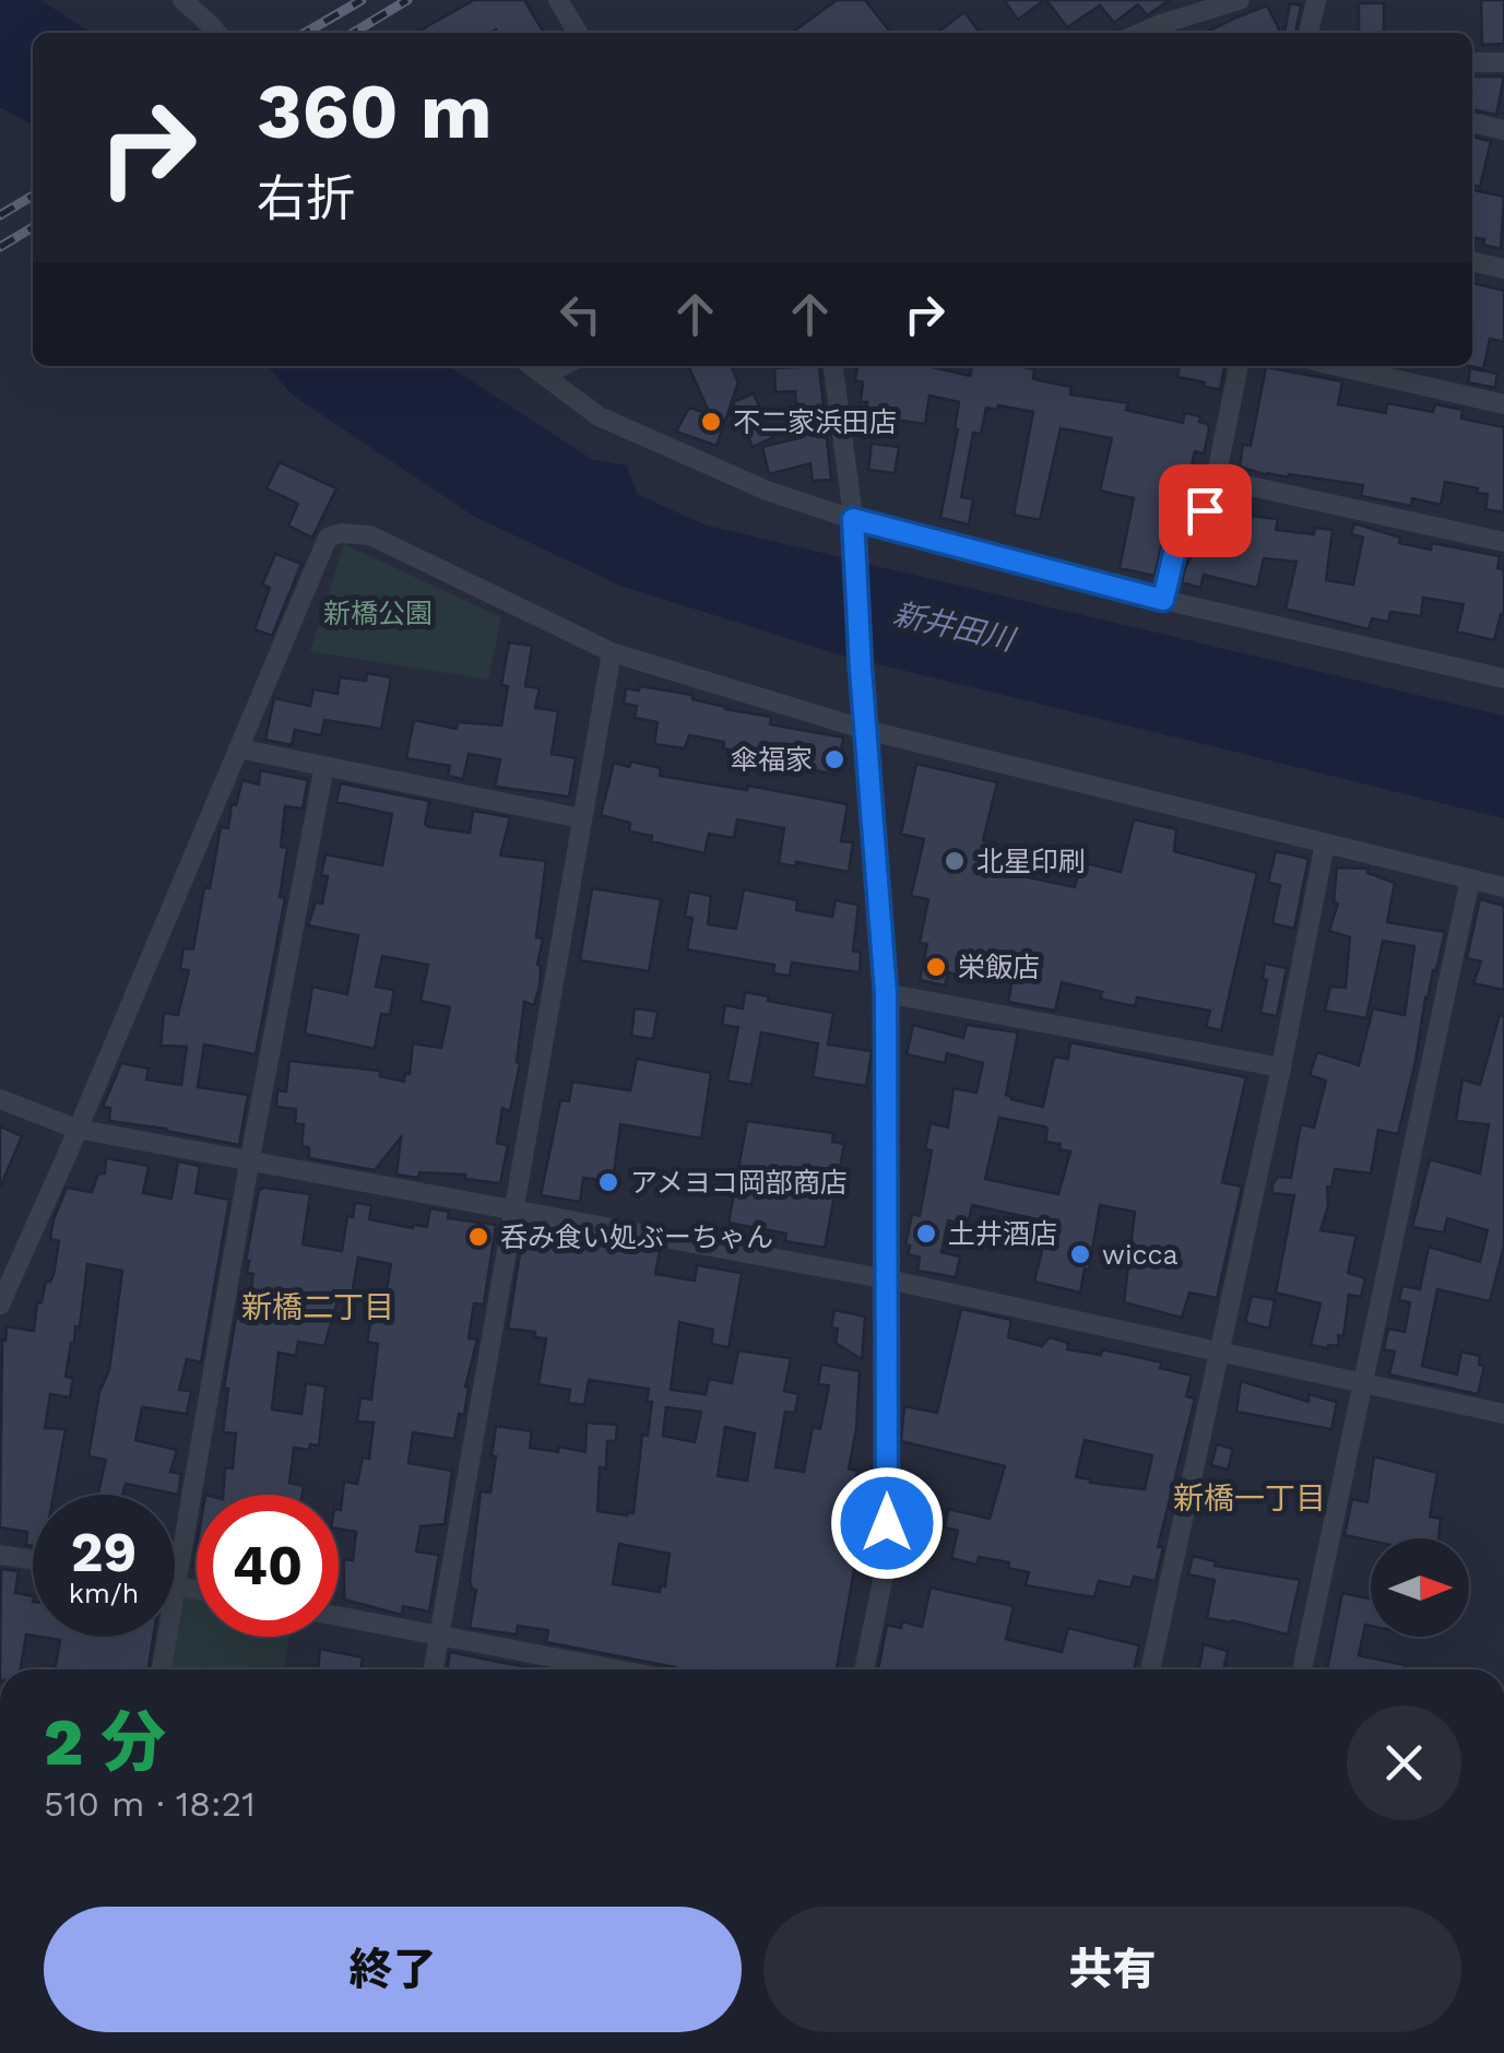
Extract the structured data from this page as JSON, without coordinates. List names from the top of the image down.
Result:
{
  "districts": ["新橋二丁目", "新橋一丁目"],
  "water": ["新井田川"],
  "parks": ["新橋公園"],
  "places": [
    "不二家浜田店",
    "傘福家",
    "北星印刷",
    "栄飯店",
    "アメヨコ岡部商店",
    "土井酒店",
    "呑み食い処ぶーちゃん",
    "wicca"
  ],
  "north": "right",
  "page": {
    "turn": ["360 m", "右折"],
    "speed": "29 km/h",
    "limit": "40",
    "heading": ["2 分", "510 m · 18:21"],
    "buttons": ["終了", "共有"]
  }
}
